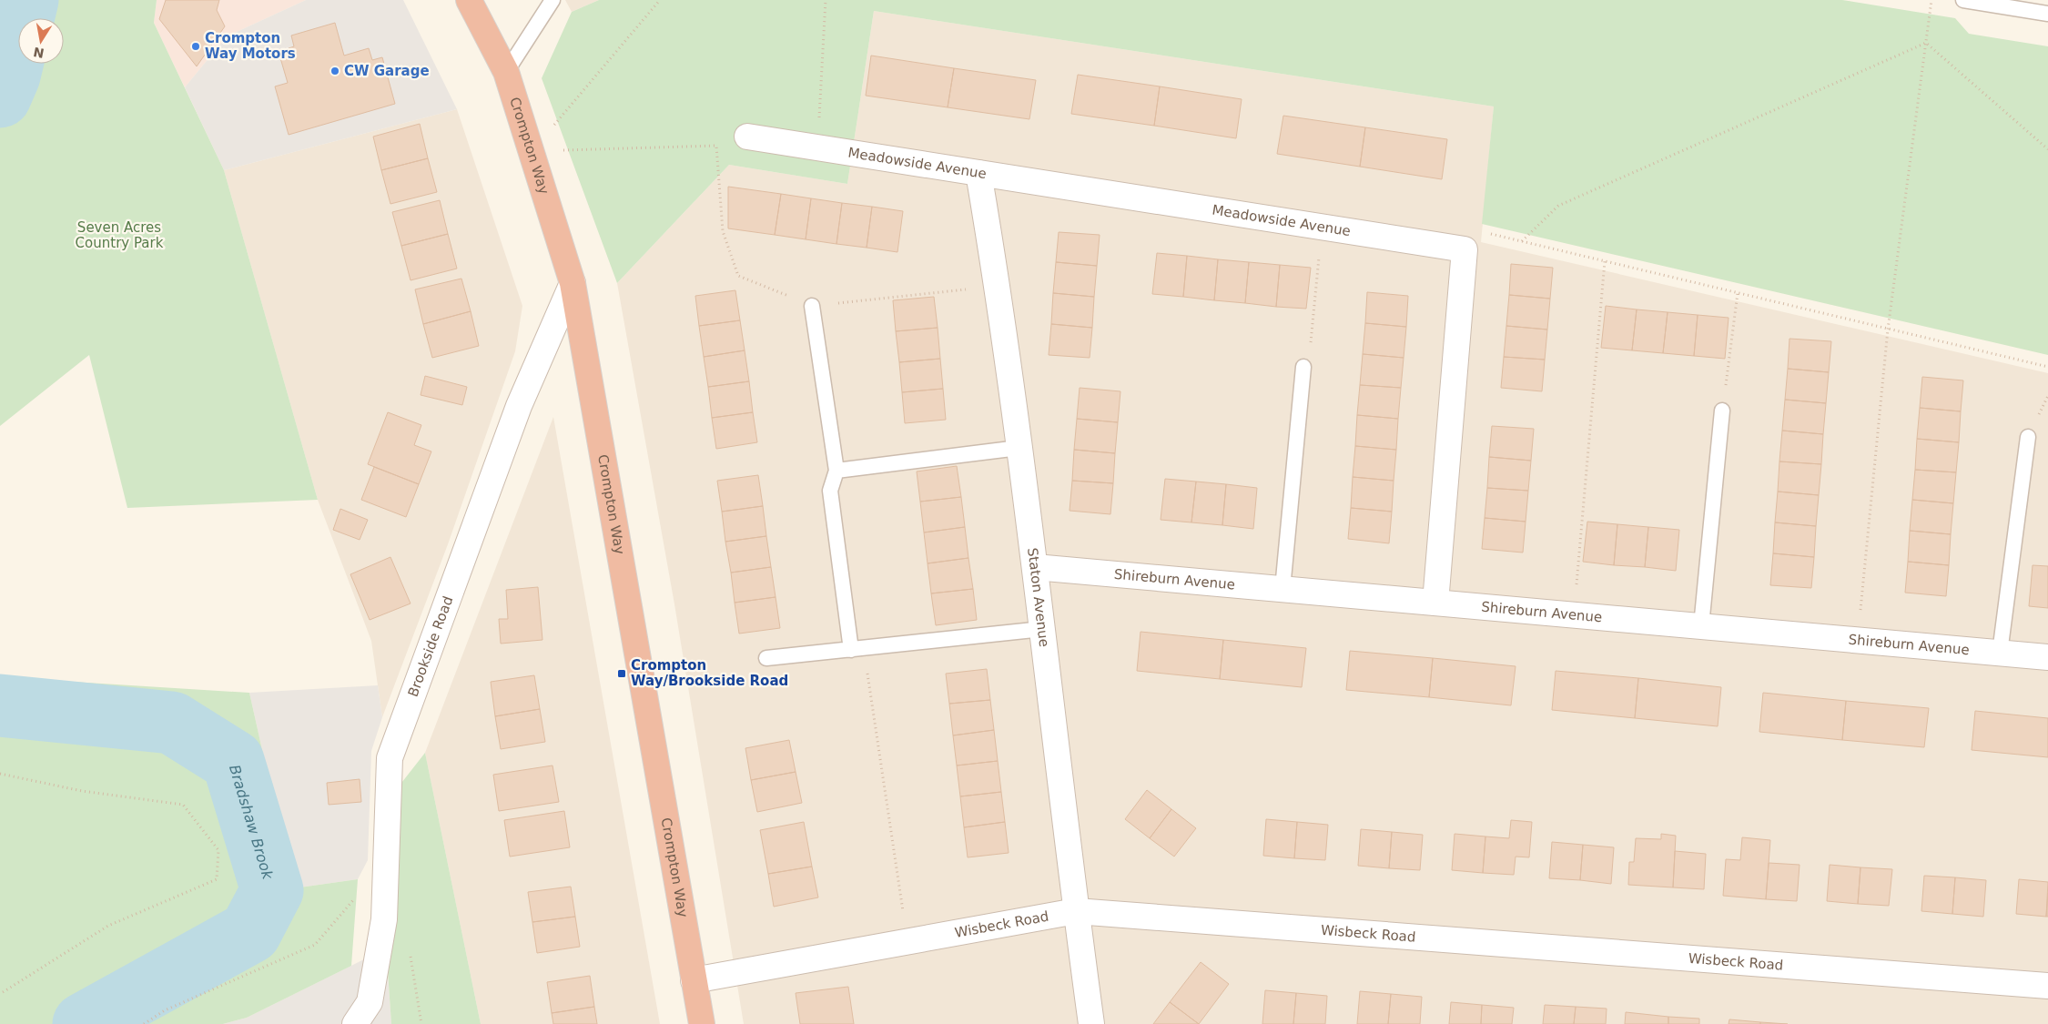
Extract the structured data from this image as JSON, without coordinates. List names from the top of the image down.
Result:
{
  "streets": {
    "highway": ["Crompton Way"],
    "street": [
      "Meadowside Avenue",
      "Shireburn Avenue",
      "Staton Avenue",
      "Brookside Road",
      "Wisbeck Road"
    ]
  },
  "crossings": [
    ["Crompton Way", "Brookside Road"],
    ["Crompton Way", "Wisbeck Road"],
    ["Meadowside Avenue", "Staton Avenue"],
    ["Shireburn Avenue", "Staton Avenue"],
    ["Staton Avenue", "Wisbeck Road"]
  ],
  "water": ["Bradshaw Brook"],
  "parks": ["Seven Acres Country Park"],
  "places": {
    "other": ["Crompton Way Motors", "CW Garage"],
    "transit": ["Crompton Way/Brookside Road"]
  },
  "north": "bottom"
}
